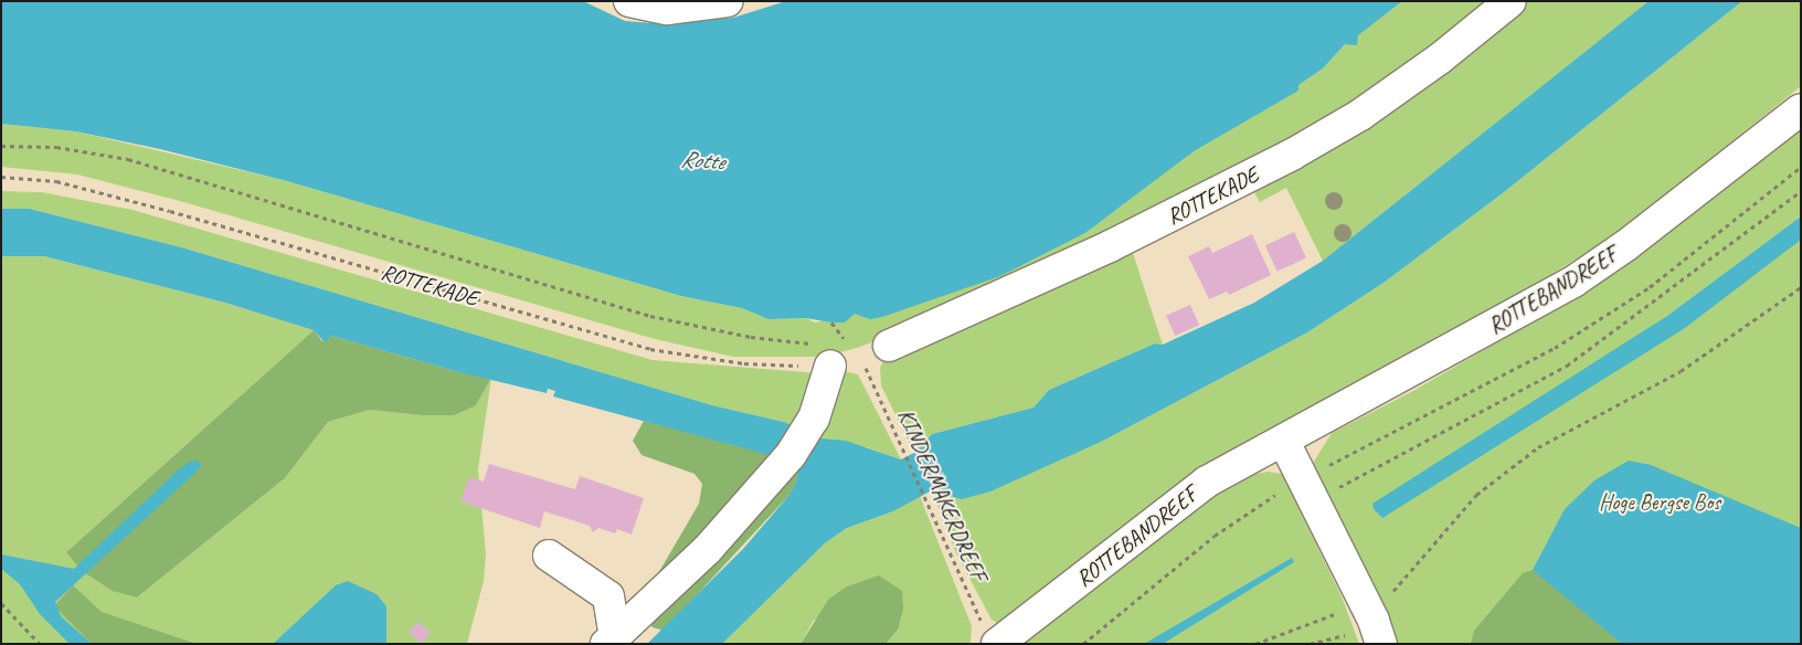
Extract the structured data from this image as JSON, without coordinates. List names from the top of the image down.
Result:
{
  "streets": {
    "street": ["ROTTEKADE", "ROTTEBANDREEF"],
    "path": ["KINDERMAKERDREEF"]
  },
  "crossings": [
    ["ROTTEKADE", "KINDERMAKERDREEF"],
    ["ROTTEBANDREEF", "KINDERMAKERDREEF"]
  ],
  "water": ["Rotte"],
  "parks": ["Hoge Bergse Bos"]
}
